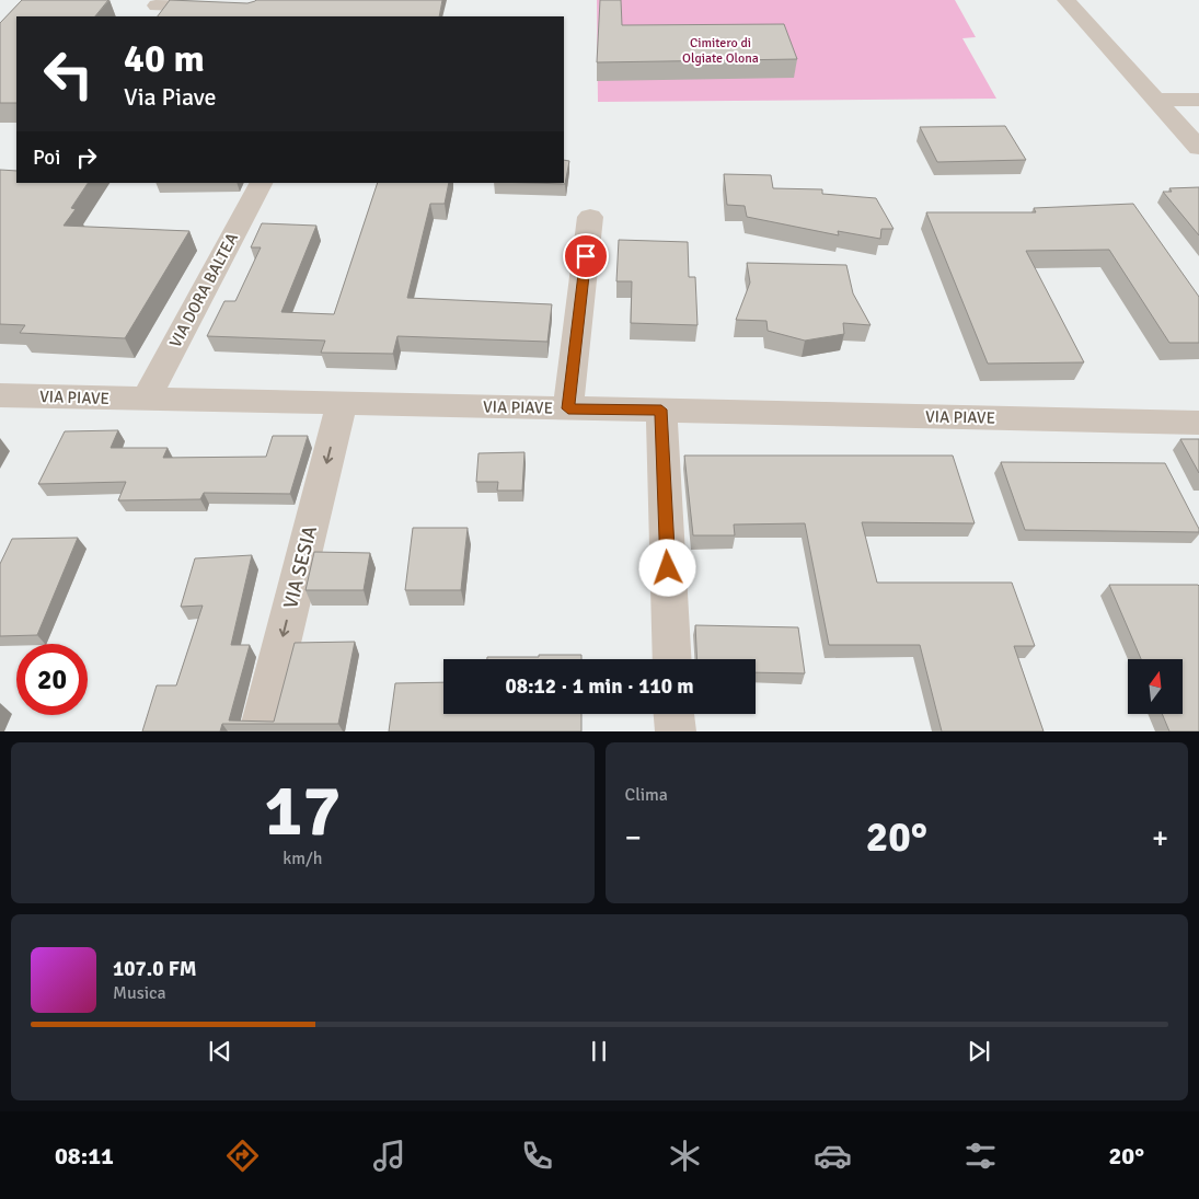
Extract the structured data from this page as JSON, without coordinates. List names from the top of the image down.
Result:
{
  "streets": {
    "street": ["VIA DORA BALTEA", "VIA PIAVE", "VIA SESIA"]
  },
  "crossings": [
    ["VIA DORA BALTEA", "VIA PIAVE"],
    ["VIA PIAVE", "VIA SESIA"]
  ],
  "one_way": ["VIA SESIA"],
  "parks": ["Cimitero di Olgiate Olona"],
  "north": "top",
  "page": {
    "turn": ["40 m", "Via Piave"],
    "then": "Poi",
    "limit": "20",
    "trip": "08:12 · 1 min · 110 m",
    "tile": [
      ["17", "km/h"],
      "Clima"
    ],
    "heat": ["−", "20°", "+"],
    "song": ["107.0 FM", "Musica"],
    "tabs": ["08:11", "20°"]
  }
}
